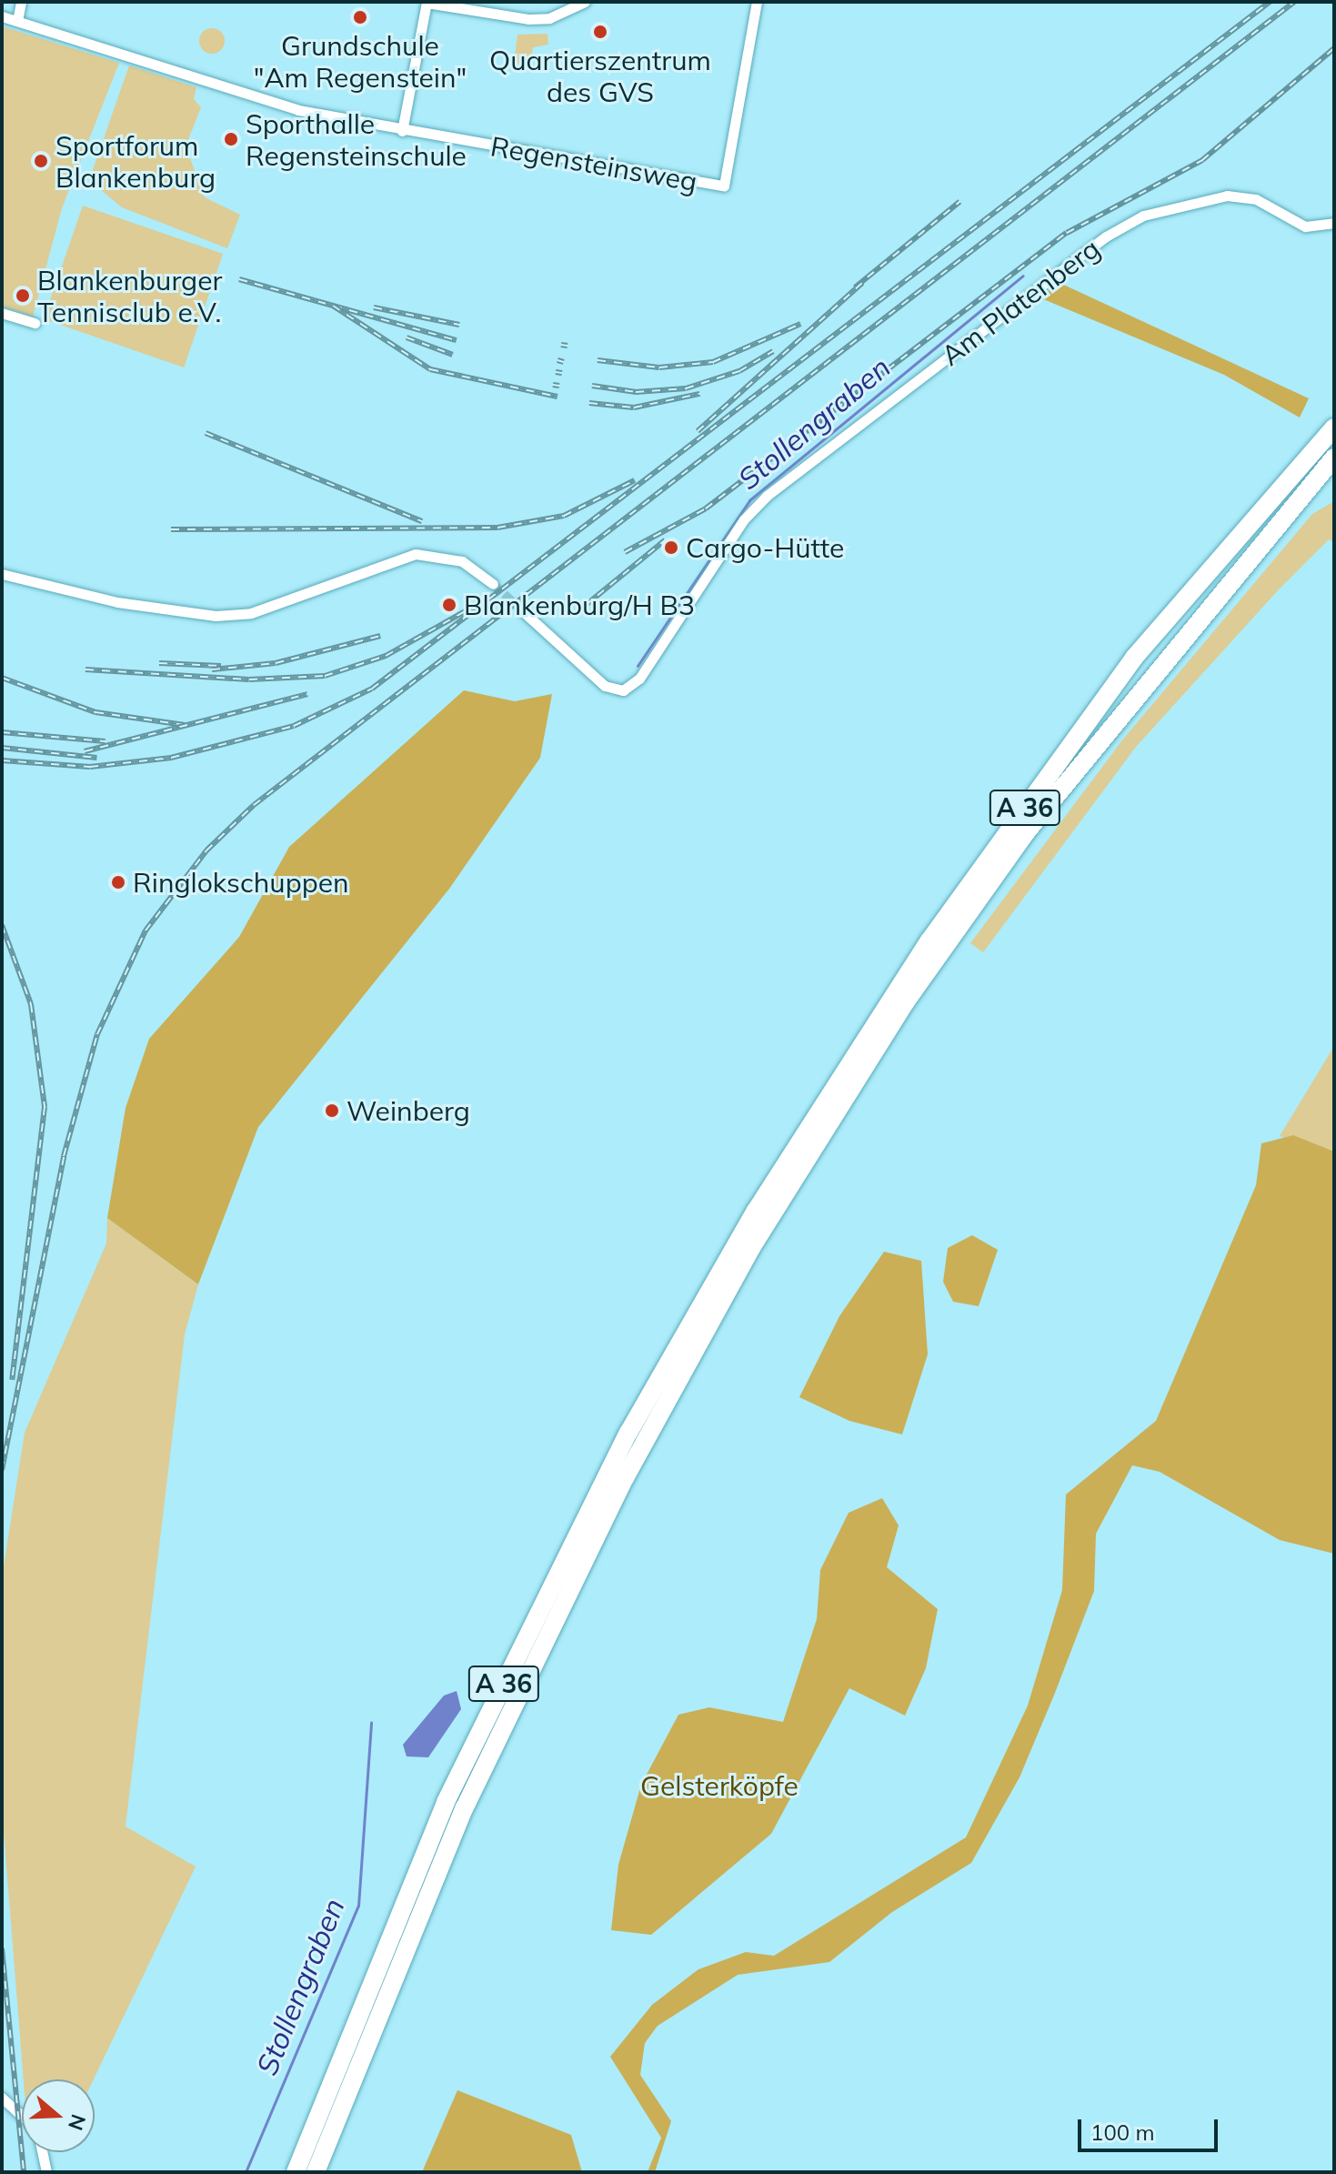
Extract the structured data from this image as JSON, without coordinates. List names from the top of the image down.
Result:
{
  "streets": {
    "highway": ["A 36"],
    "street": ["Regensteinsweg", "Am Platenberg"]
  },
  "water": ["Stollengraben"],
  "parks": ["Gelsterköpfe"],
  "places": [
    "Grundschule \"Am Regenstein\"",
    "Quartierszentrum des GVS",
    "Sporthalle Regensteinschule",
    "Sportforum Blankenburg",
    "Blankenburger Tennisclub e.V.",
    "Cargo-Hütte",
    "Blankenburg/H B3",
    "Ringlokschuppen",
    "Weinberg"
  ],
  "scale_bar": "100 m",
  "north": "right"
}
